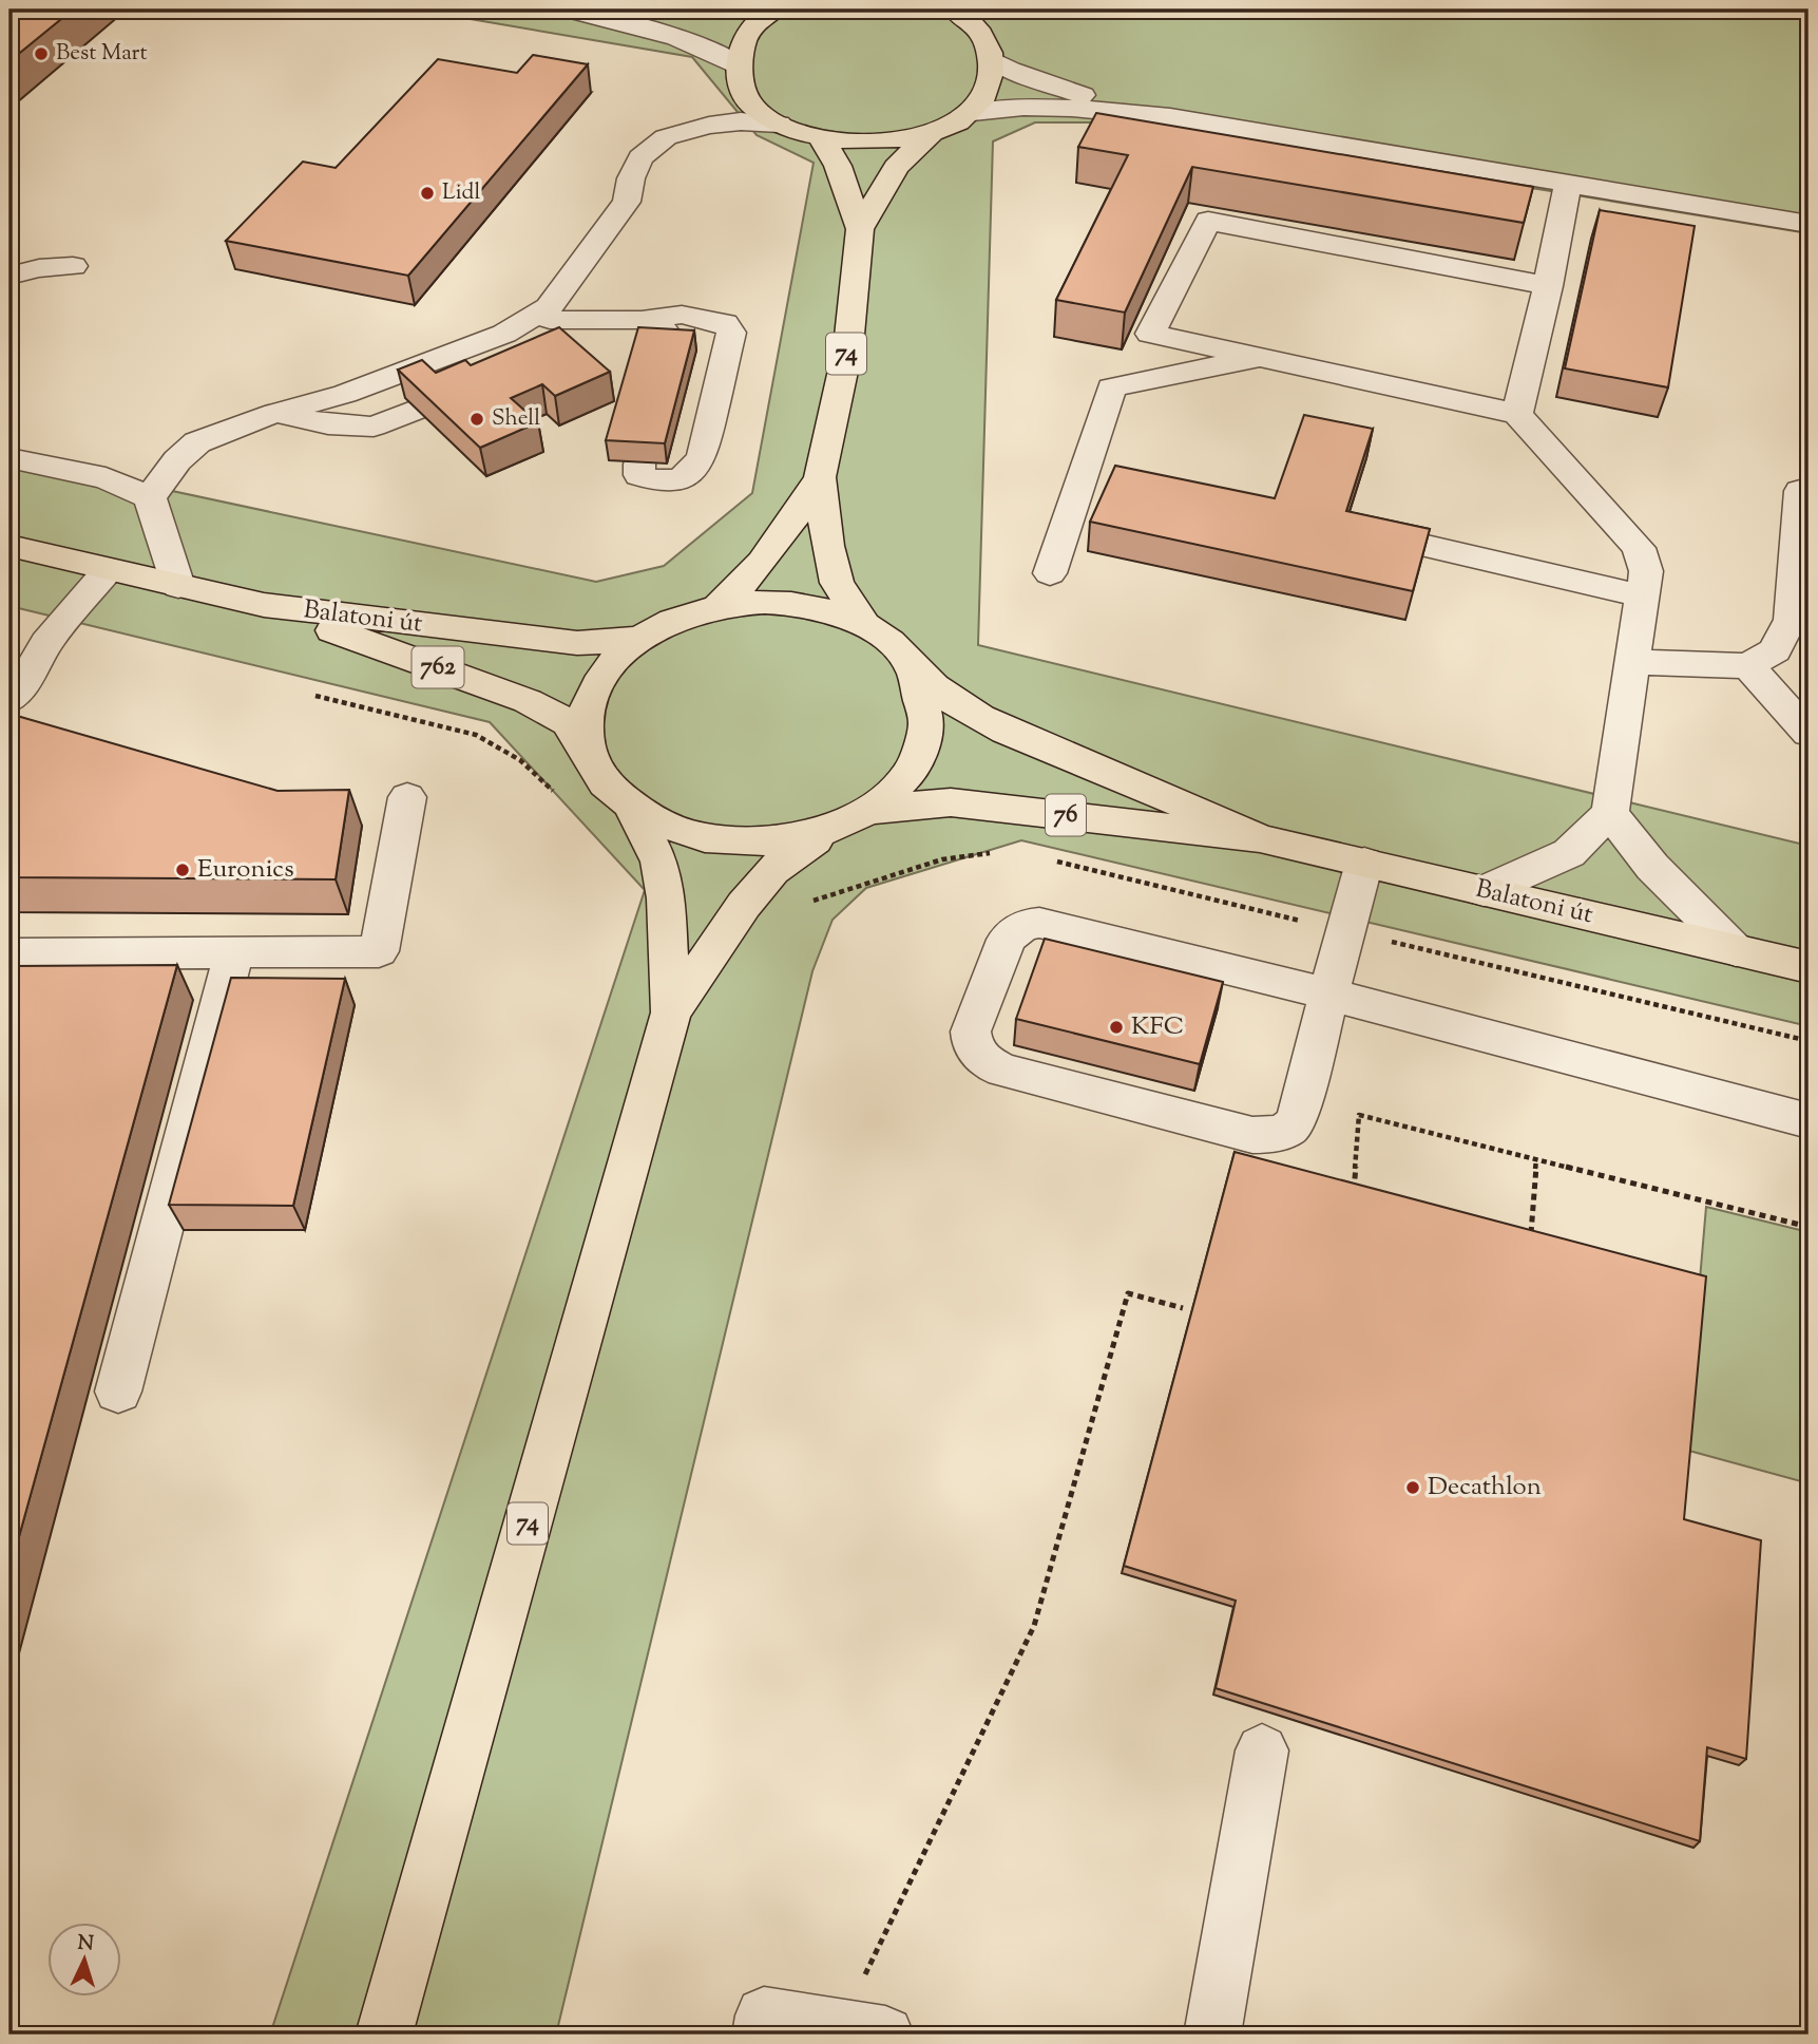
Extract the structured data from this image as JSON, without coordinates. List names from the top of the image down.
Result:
{
  "streets": {
    "main road": [
      "74",
      "Balatoni út",
      "762",
      "76"
    ]
  },
  "crossings": [
    ["74", "Balatoni út"],
    ["74", "76"],
    ["Balatoni út", "76"]
  ],
  "places": [
    "Best Mart",
    "Lidl",
    "Shell",
    "Euronics",
    "KFC",
    "Decathlon"
  ],
  "north": "top"
}
